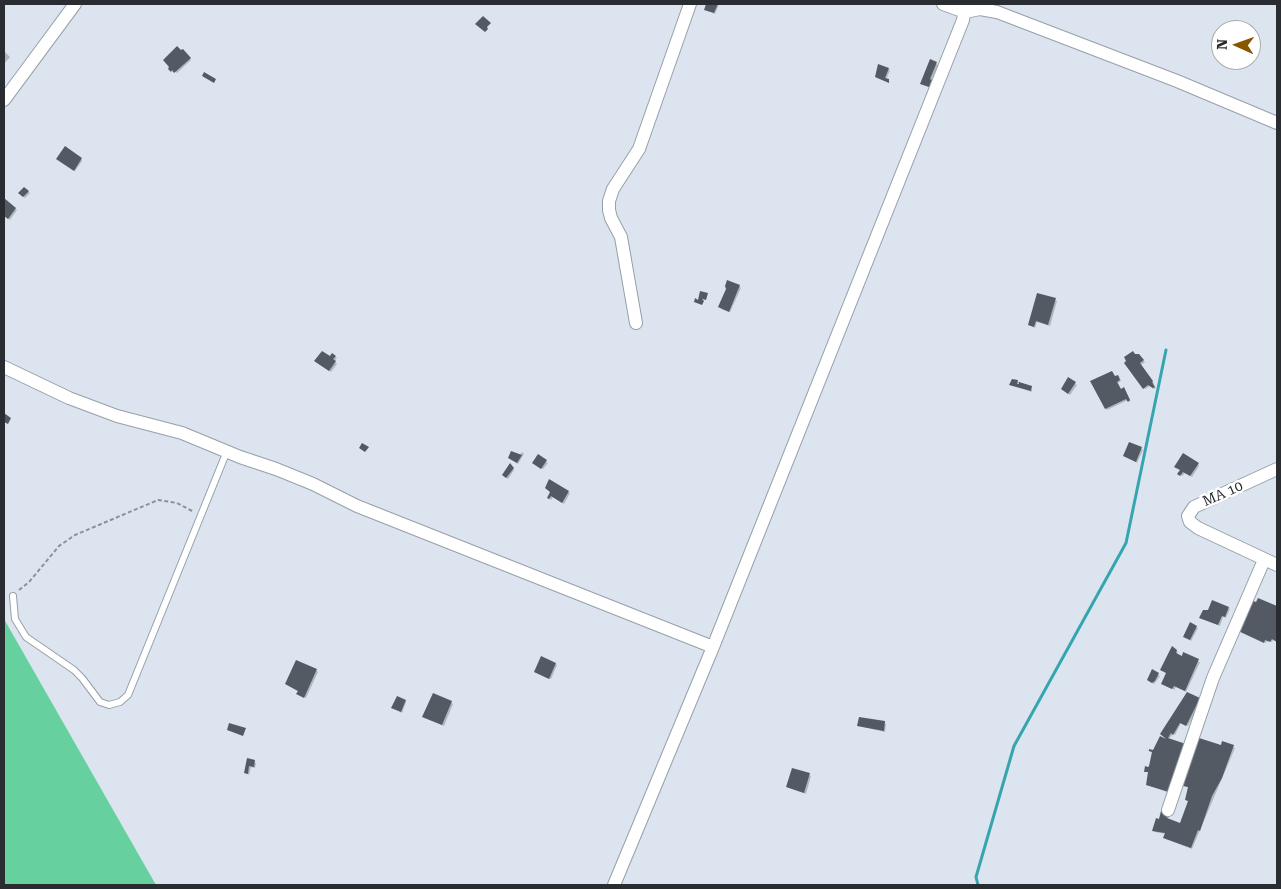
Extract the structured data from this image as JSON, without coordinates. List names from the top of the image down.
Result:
{
  "streets": {
    "street": ["MA 10"]
  },
  "north": "left"
}
